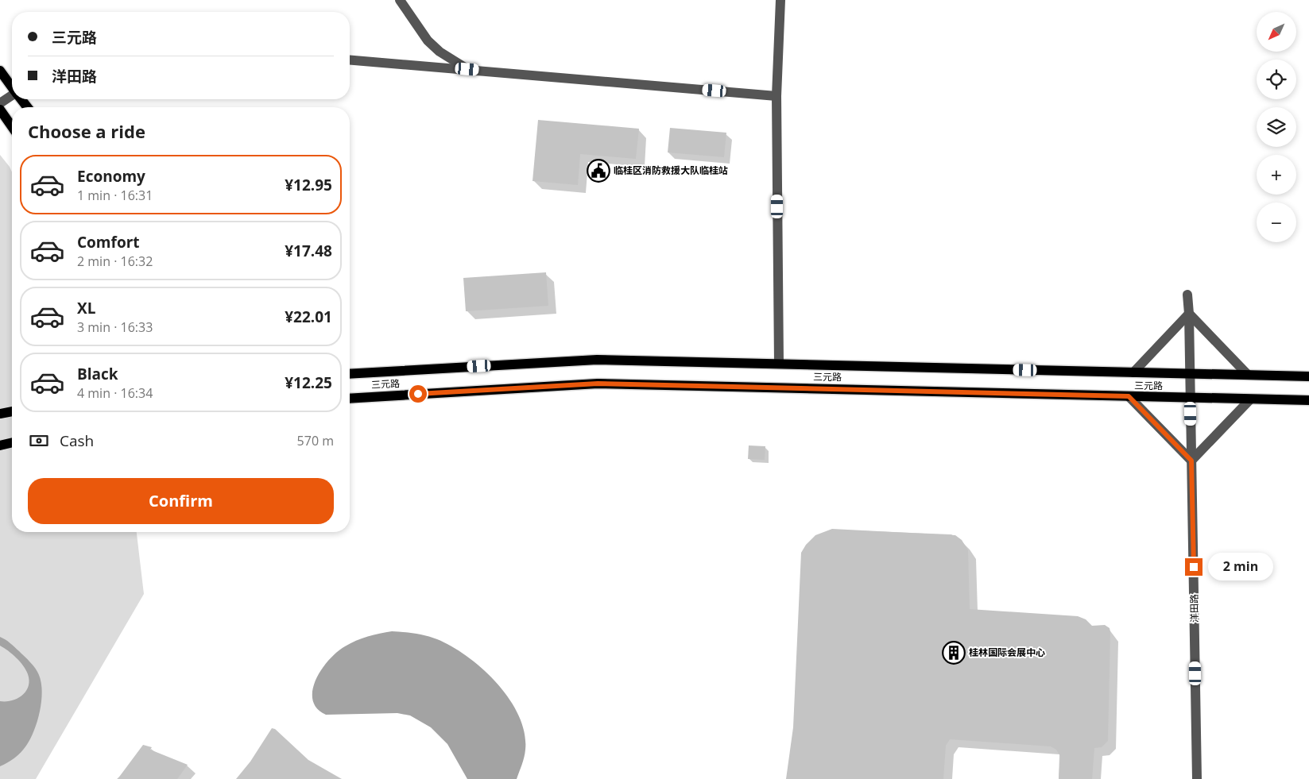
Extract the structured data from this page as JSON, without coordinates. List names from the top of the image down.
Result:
{
  "streets": {
    "main road": ["三元路"],
    "street": ["洋田路"]
  },
  "crossings": [
    ["三元路", "洋田路"]
  ],
  "places": {
    "public building": ["临桂区消防救援大队临桂站"],
    "building": ["桂林国际会展中心"]
  },
  "north": "bottom left",
  "page": {
    "map_buttons": ["+", "−"],
    "banner": ["三元路", "洋田路"],
    "heading": "Choose a ride",
    "list": [
      {
        "name": "Economy",
        "note": "1 min · 16:31",
        "value": "¥12.95"
      },
      {
        "name": "Comfort",
        "note": "2 min · 16:32",
        "value": "¥17.48"
      },
      {
        "name": "XL",
        "note": "3 min · 16:33",
        "value": "¥22.01"
      },
      {
        "name": "Black",
        "note": "4 min · 16:34",
        "value": "¥12.25"
      }
    ],
    "pay": ["Cash", "570 m"],
    "buttons": "Confirm",
    "bubble": "2 min"
  }
}
